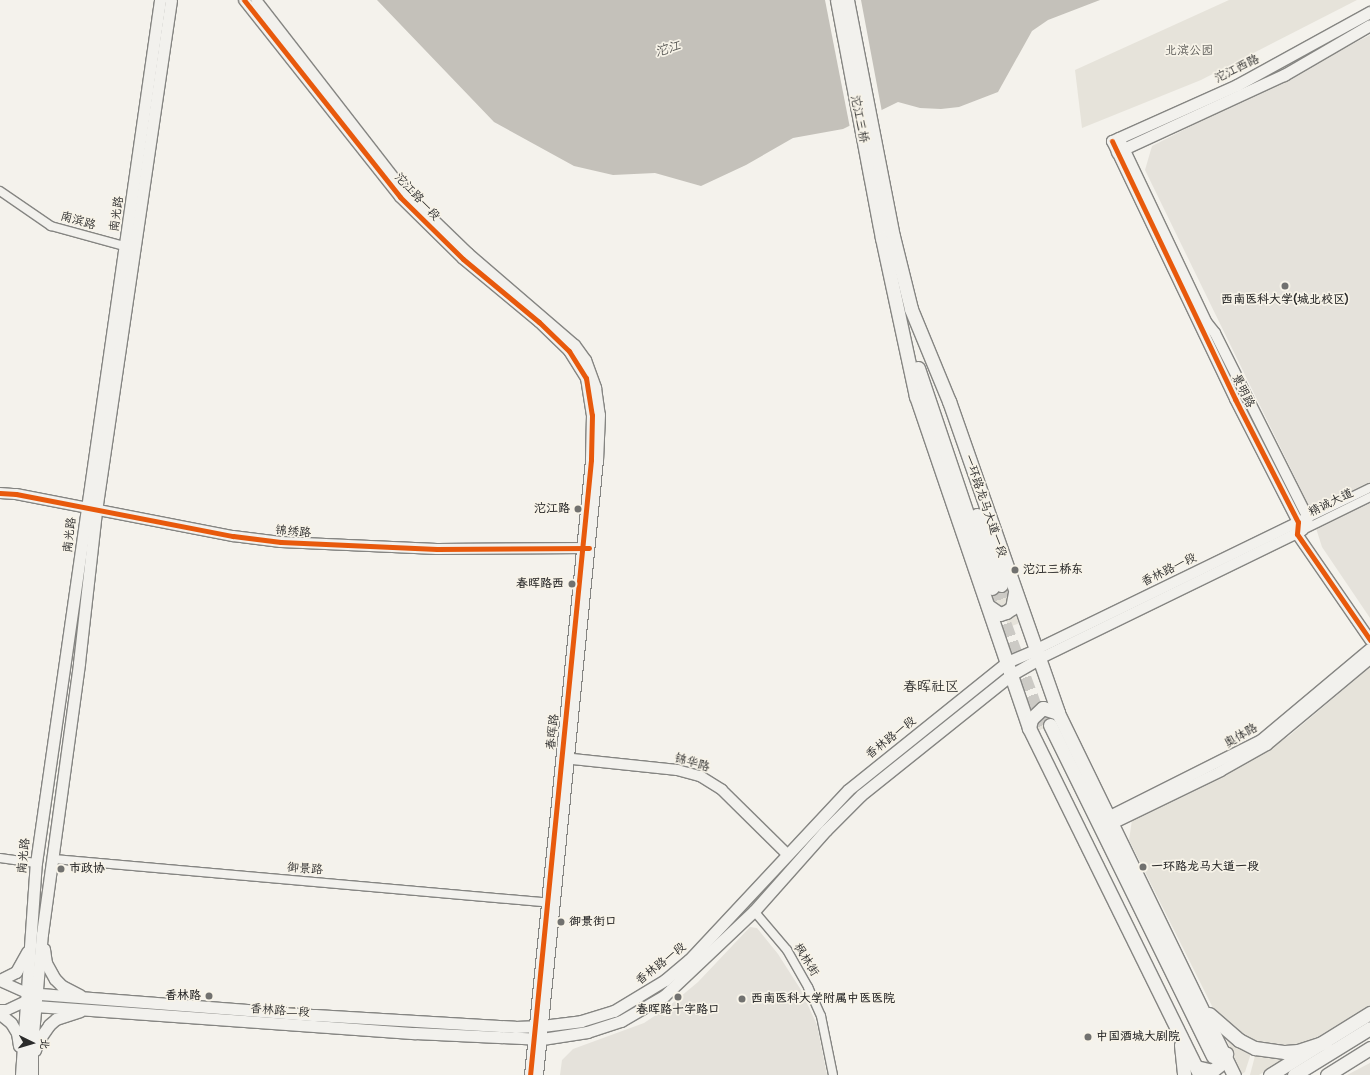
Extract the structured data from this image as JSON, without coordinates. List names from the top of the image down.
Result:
{
  "streets": {
    "highway": ["沱江三桥", "一环路龙马大道一段"],
    "main road": [
      "沱江西路",
      "南光路",
      "香林路一段",
      "香林路二段"
    ],
    "street": [
      "沱江路一段",
      "南滨路",
      "景明路",
      "精诚大道",
      "锦绣路",
      "春晖路",
      "奥体路",
      "锦华路",
      "御景路",
      "枫林街"
    ]
  },
  "crossings": [
    ["沱江西路", "景明路"],
    ["沱江三桥", "一环路龙马大道一段"],
    ["沱江路一段", "春晖路"],
    ["南光路", "南滨路"],
    ["南光路", "锦绣路"],
    ["南光路", "御景路"],
    ["南光路", "香林路二段"],
    ["景明路", "精诚大道"],
    ["景明路", "香林路一段"],
    ["精诚大道", "香林路一段"],
    ["一环路龙马大道一段", "香林路一段"],
    ["一环路龙马大道一段", "奥体路"],
    ["锦绣路", "春晖路"],
    ["香林路一段", "春晖路"],
    ["香林路一段", "锦华路"],
    ["香林路一段", "枫林街"],
    ["香林路一段", "香林路二段"],
    ["春晖路", "锦华路"],
    ["春晖路", "御景路"],
    ["春晖路", "香林路二段"]
  ],
  "districts": ["春晖社区"],
  "water": ["沱江"],
  "parks": ["北滨公园"],
  "places": [
    "西南医科大学(城北校区)",
    "沱江路",
    "沱江三桥东",
    "春晖路西",
    "一环路龙马大道一段",
    "市政协",
    "御景街口",
    "香林路",
    "春晖路十字路口",
    "西南医科大学附属中医医院",
    "中国酒城大剧院"
  ],
  "north": "right"
}
